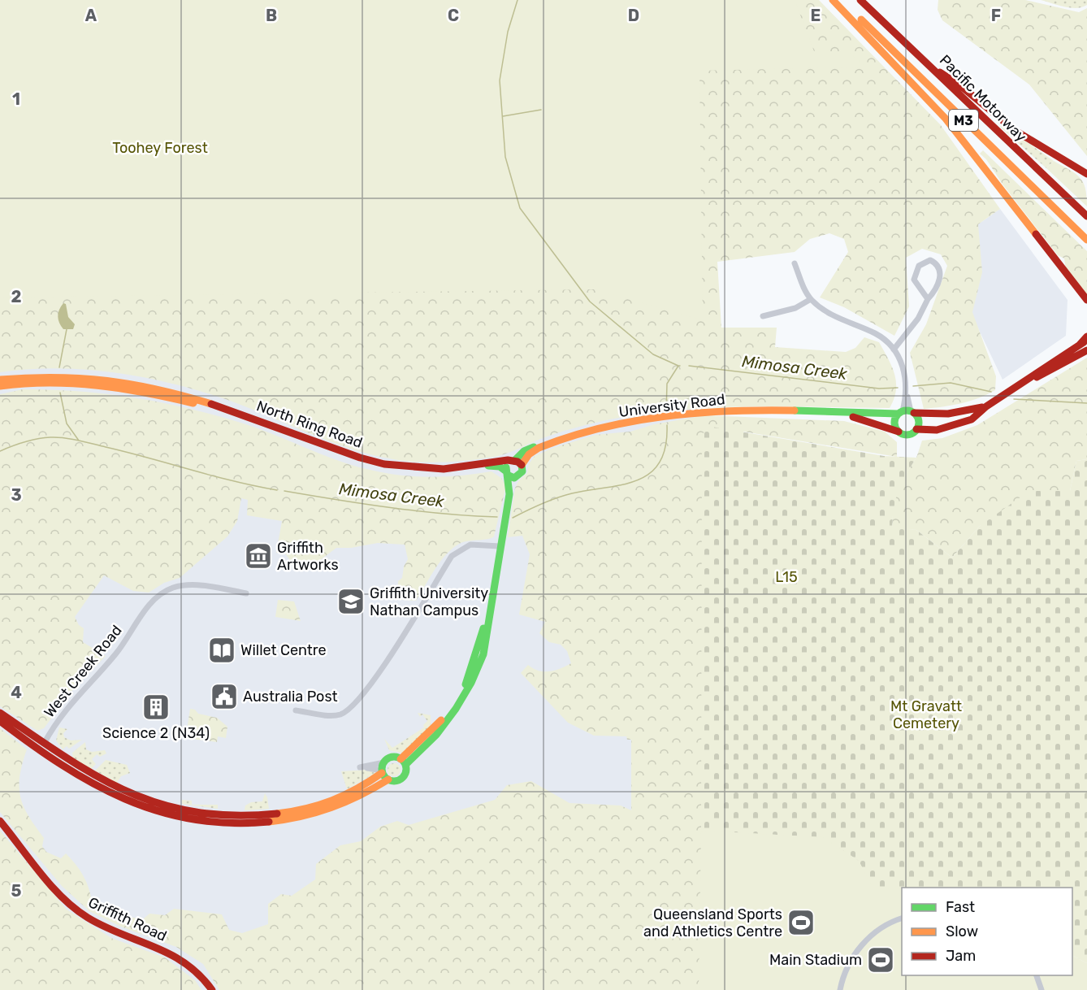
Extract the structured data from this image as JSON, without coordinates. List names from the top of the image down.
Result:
{
  "streets": {
    "main road": [
      "Pacific Motorway",
      "M3",
      "University Road",
      "North Ring Road",
      "Griffith Road"
    ],
    "street": ["West Creek Road"]
  },
  "crossings": [
    ["University Road", "North Ring Road"]
  ],
  "water": ["Mimosa Creek"],
  "parks": ["Toohey Forest", "L15", "Mt Gravatt Cemetery"],
  "places": {
    "museum": ["Griffith Artworks"],
    "school or university": ["Griffith University Nathan Campus"],
    "library": ["Willet Centre"],
    "public building": ["Australia Post"],
    "building": ["Science 2 (N34)"],
    "sports": ["Queensland Sports and Athletics Centre", "Main Stadium"]
  },
  "legend": ["Fast", "Slow", "Jam"],
  "grid": {
    "columns": [
      "A",
      "B",
      "C",
      "D",
      "E",
      "F"
    ],
    "rows": [
      "1",
      "2",
      "3",
      "4",
      "5"
    ]
  }
}
